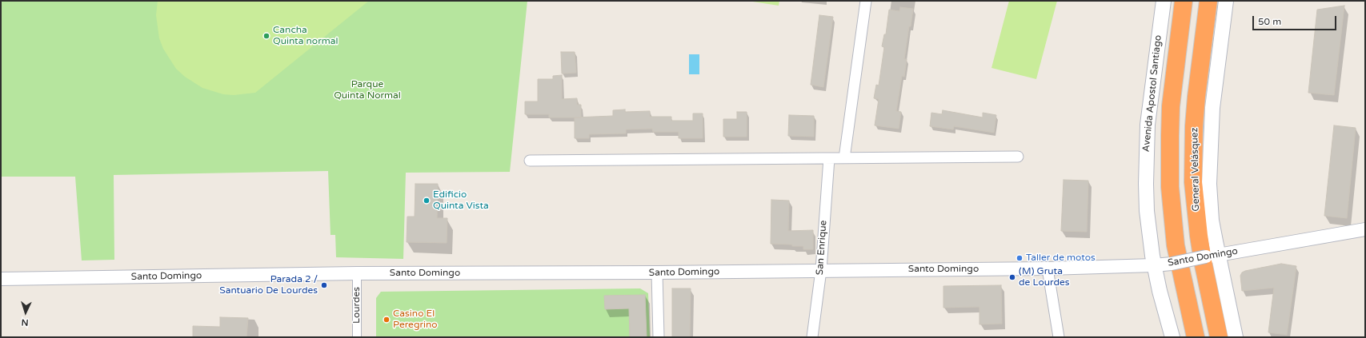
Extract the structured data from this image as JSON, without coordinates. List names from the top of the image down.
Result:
{
  "streets": {
    "highway": ["General Velásquez"],
    "main road": ["Avenida Apostol Santiago"],
    "street": ["San Enrique", "Santo Domingo", "Lourdes"]
  },
  "crossings": [
    ["Avenida Apostol Santiago", "Santo Domingo"],
    ["San Enrique", "Santo Domingo"],
    ["Santo Domingo", "Lourdes"]
  ],
  "parks": ["Parque Quinta Normal"],
  "places": [
    "Cancha Quinta normal",
    "Edificio Quinta Vista",
    "Taller de motos",
    "(M) Gruta de Lourdes",
    "Parada 2 / Santuario De Lourdes",
    "Casino El Peregrino"
  ],
  "scale_bar": "50 m",
  "north": "bottom"
}
